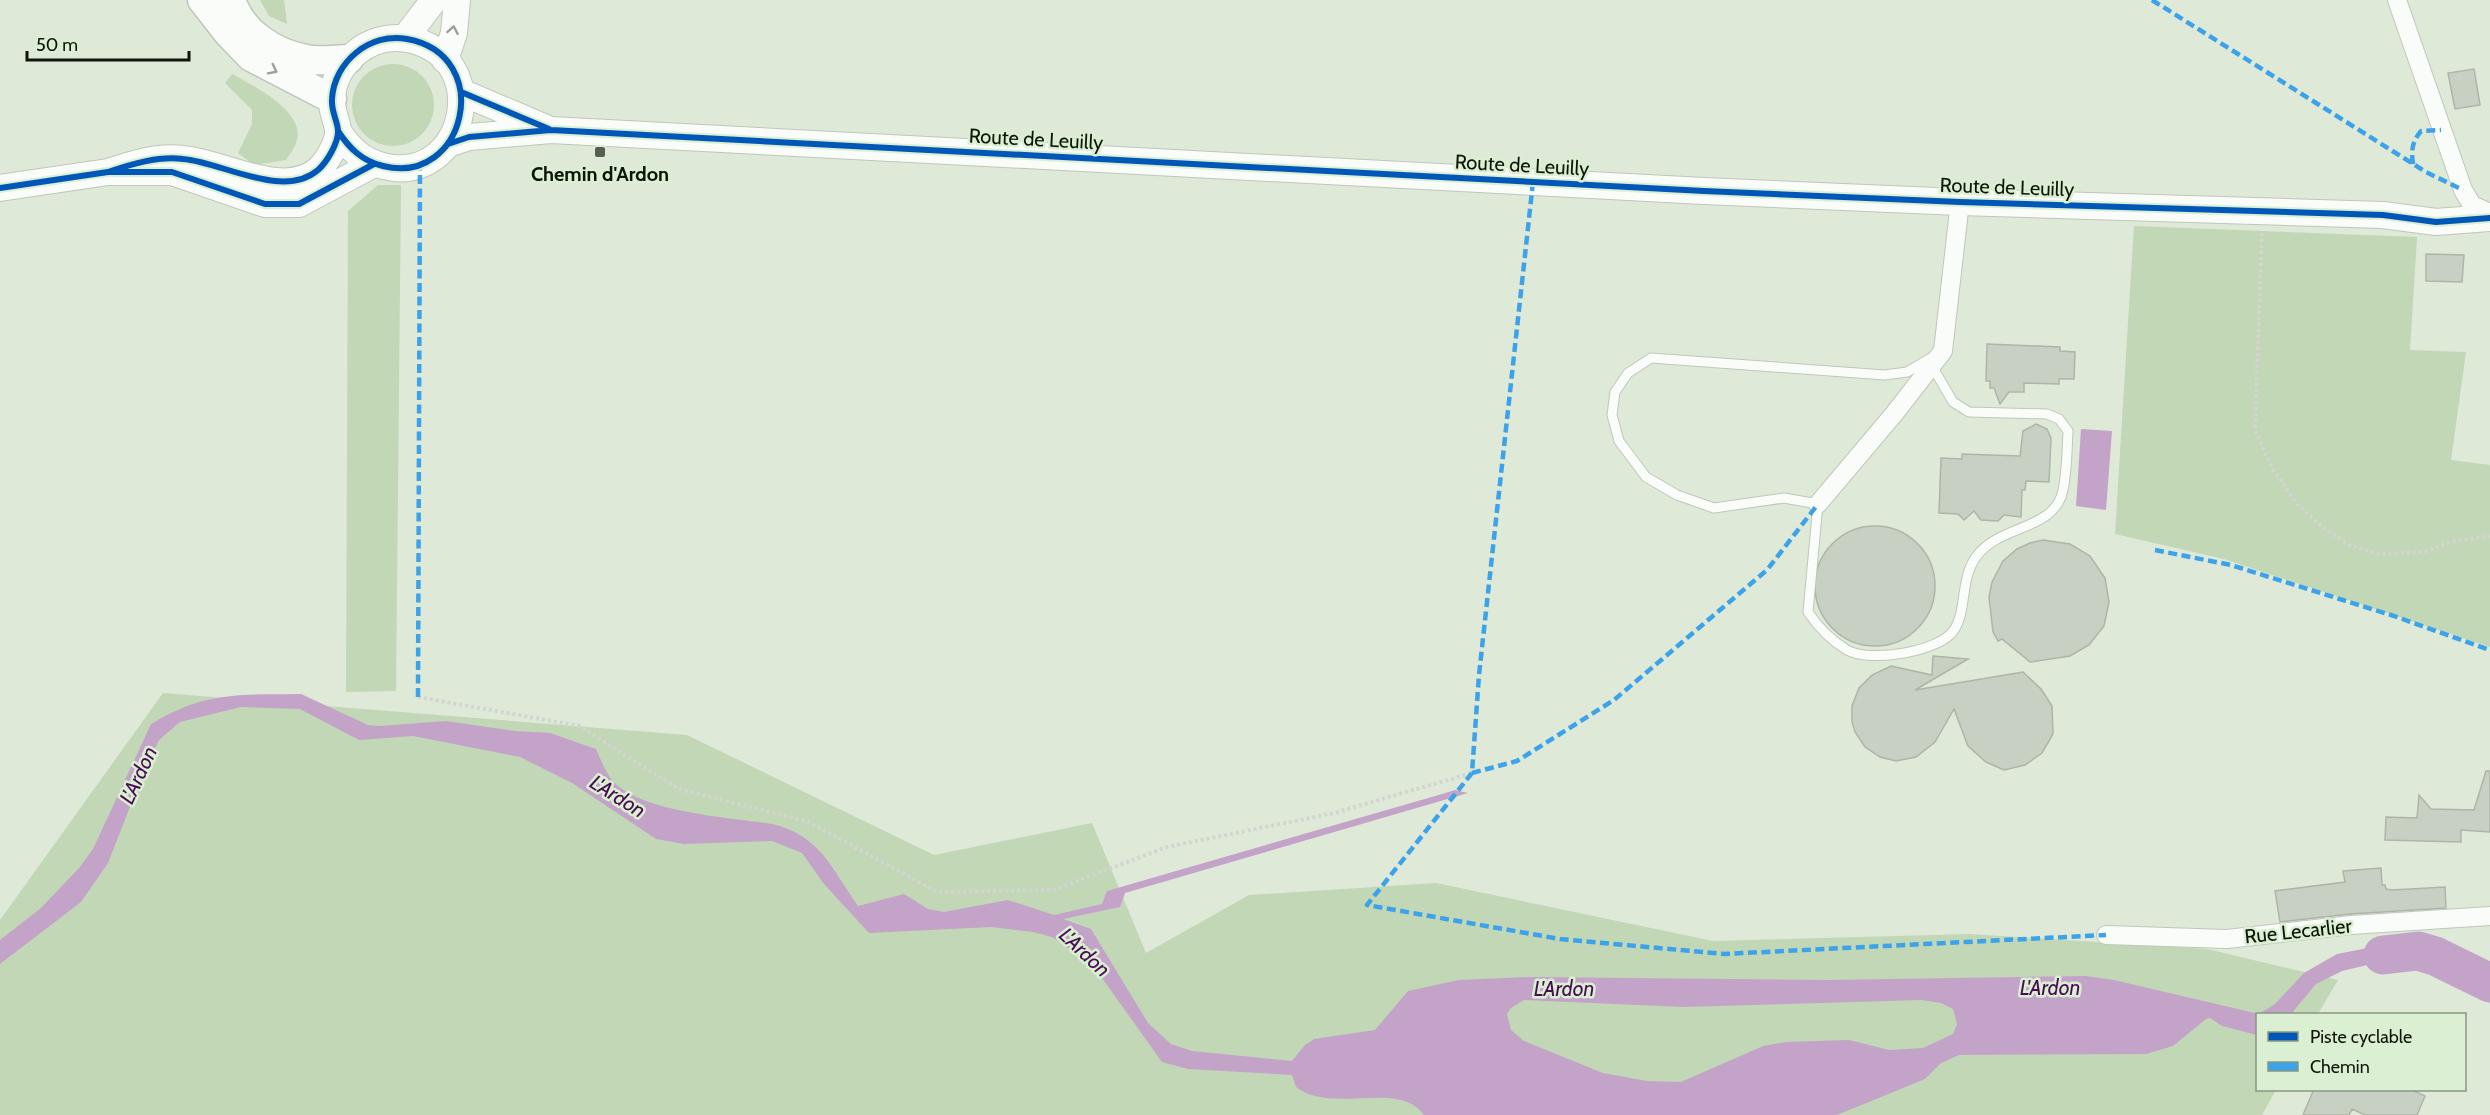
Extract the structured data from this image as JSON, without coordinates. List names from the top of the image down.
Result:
{
  "streets": {
    "main road": ["Route de Leuilly"],
    "street": ["Rue Lecarlier"]
  },
  "water": ["L'Ardon"],
  "places": {
    "transit": ["Chemin d'Ardon"]
  },
  "legend": ["Piste cyclable", "Chemin"],
  "scale_bar": "50 m"
}
